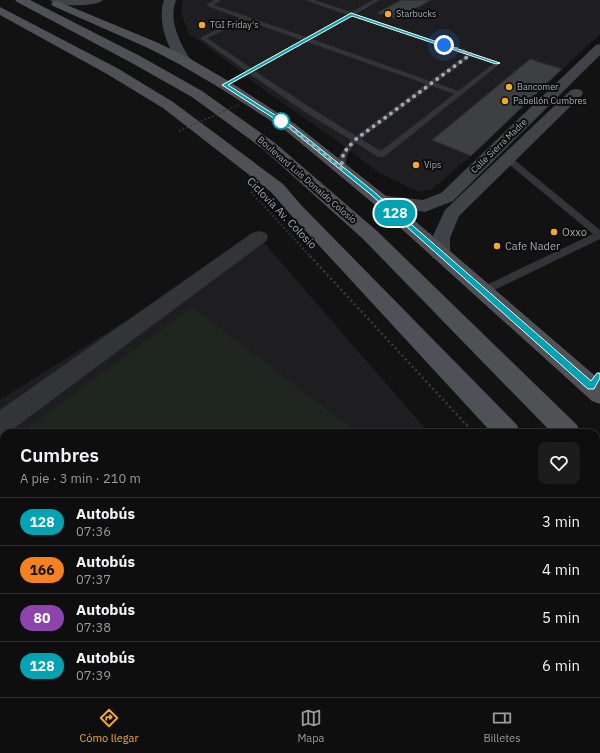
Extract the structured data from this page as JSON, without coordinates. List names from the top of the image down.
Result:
{
  "streets": {
    "main road": ["Calle Sierra Madre", "Boulevard Luis Donaldo Colosio"],
    "path": ["Ciclovía Av. Colosio"]
  },
  "places": [
    "Starbucks",
    "TGI Friday's",
    "Bancomer",
    "Pabellón Cumbres",
    "Vips",
    "Oxxo",
    "Cafe Nader"
  ],
  "lines": ["bus line 128"],
  "page": {
    "on_map": "128",
    "heading": ["Cumbres", "A pie · 3 min · 210 m"],
    "list": [
      {
        "mark": "128",
        "name": "Autobús",
        "note": "07:36",
        "value": "3 min"
      },
      {
        "mark": "166",
        "name": "Autobús",
        "note": "07:37",
        "value": "4 min"
      },
      {
        "mark": "80",
        "name": "Autobús",
        "note": "07:38",
        "value": "5 min"
      },
      {
        "mark": "128",
        "name": "Autobús",
        "note": "07:39",
        "value": "6 min"
      }
    ],
    "tabs": ["Cómo llegar", "Mapa", "Billetes"]
  }
}
